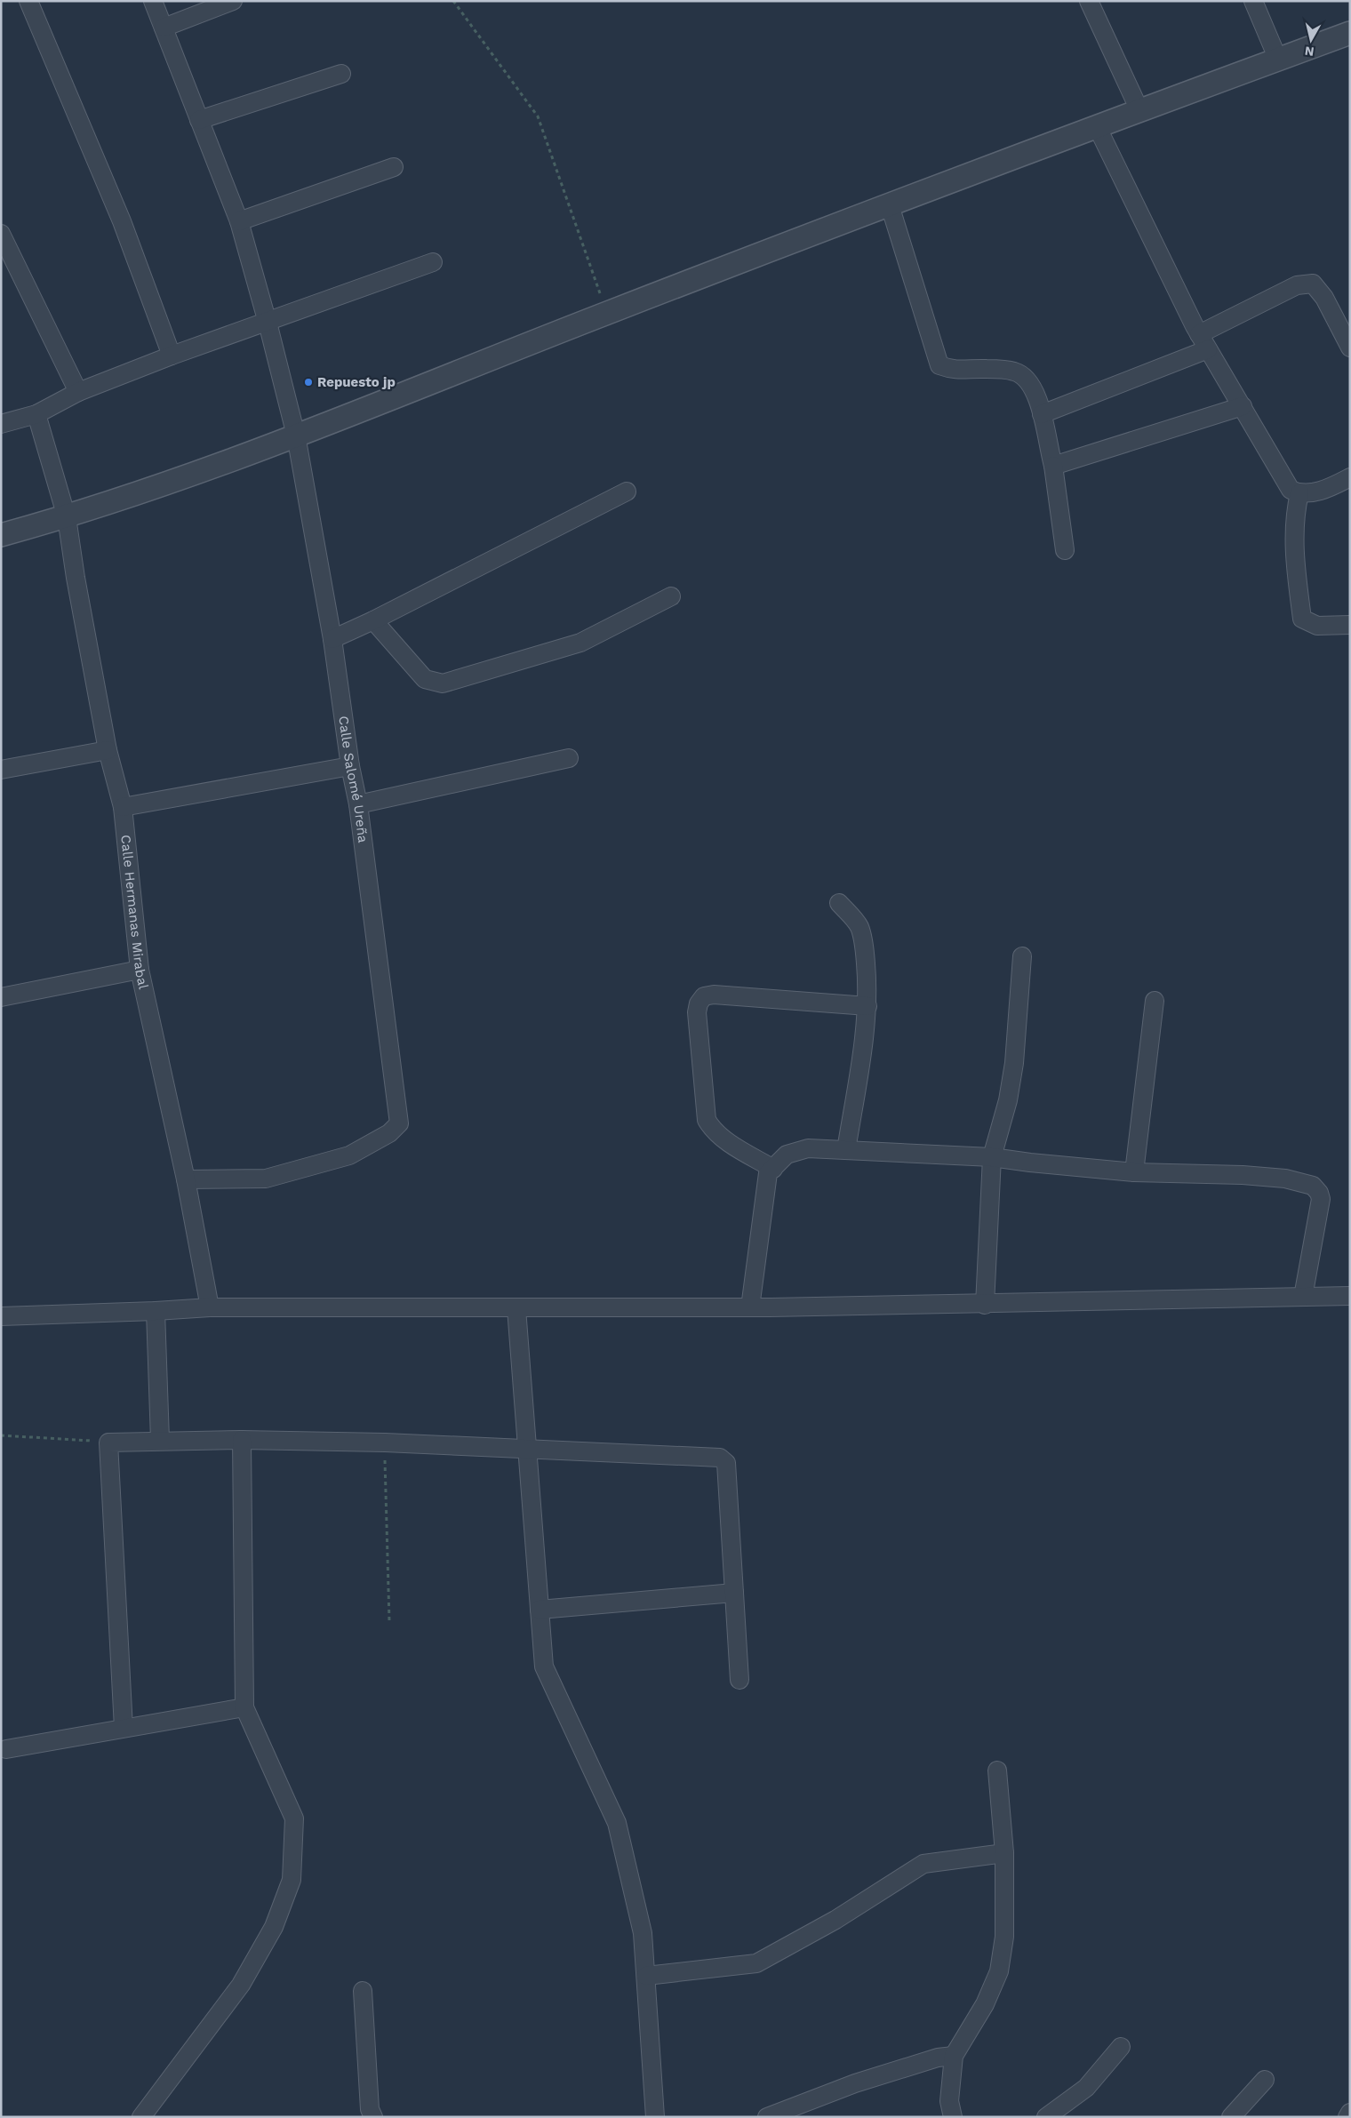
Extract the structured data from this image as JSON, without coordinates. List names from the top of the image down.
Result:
{
  "streets": {
    "street": ["Calle Salomé Ureña", "Calle Hermanas Mirabal"]
  },
  "crossings": [
    ["Calle Salomé Ureña", "Calle Hermanas Mirabal"]
  ],
  "places": ["Repuesto jp"],
  "north": "bottom"
}
